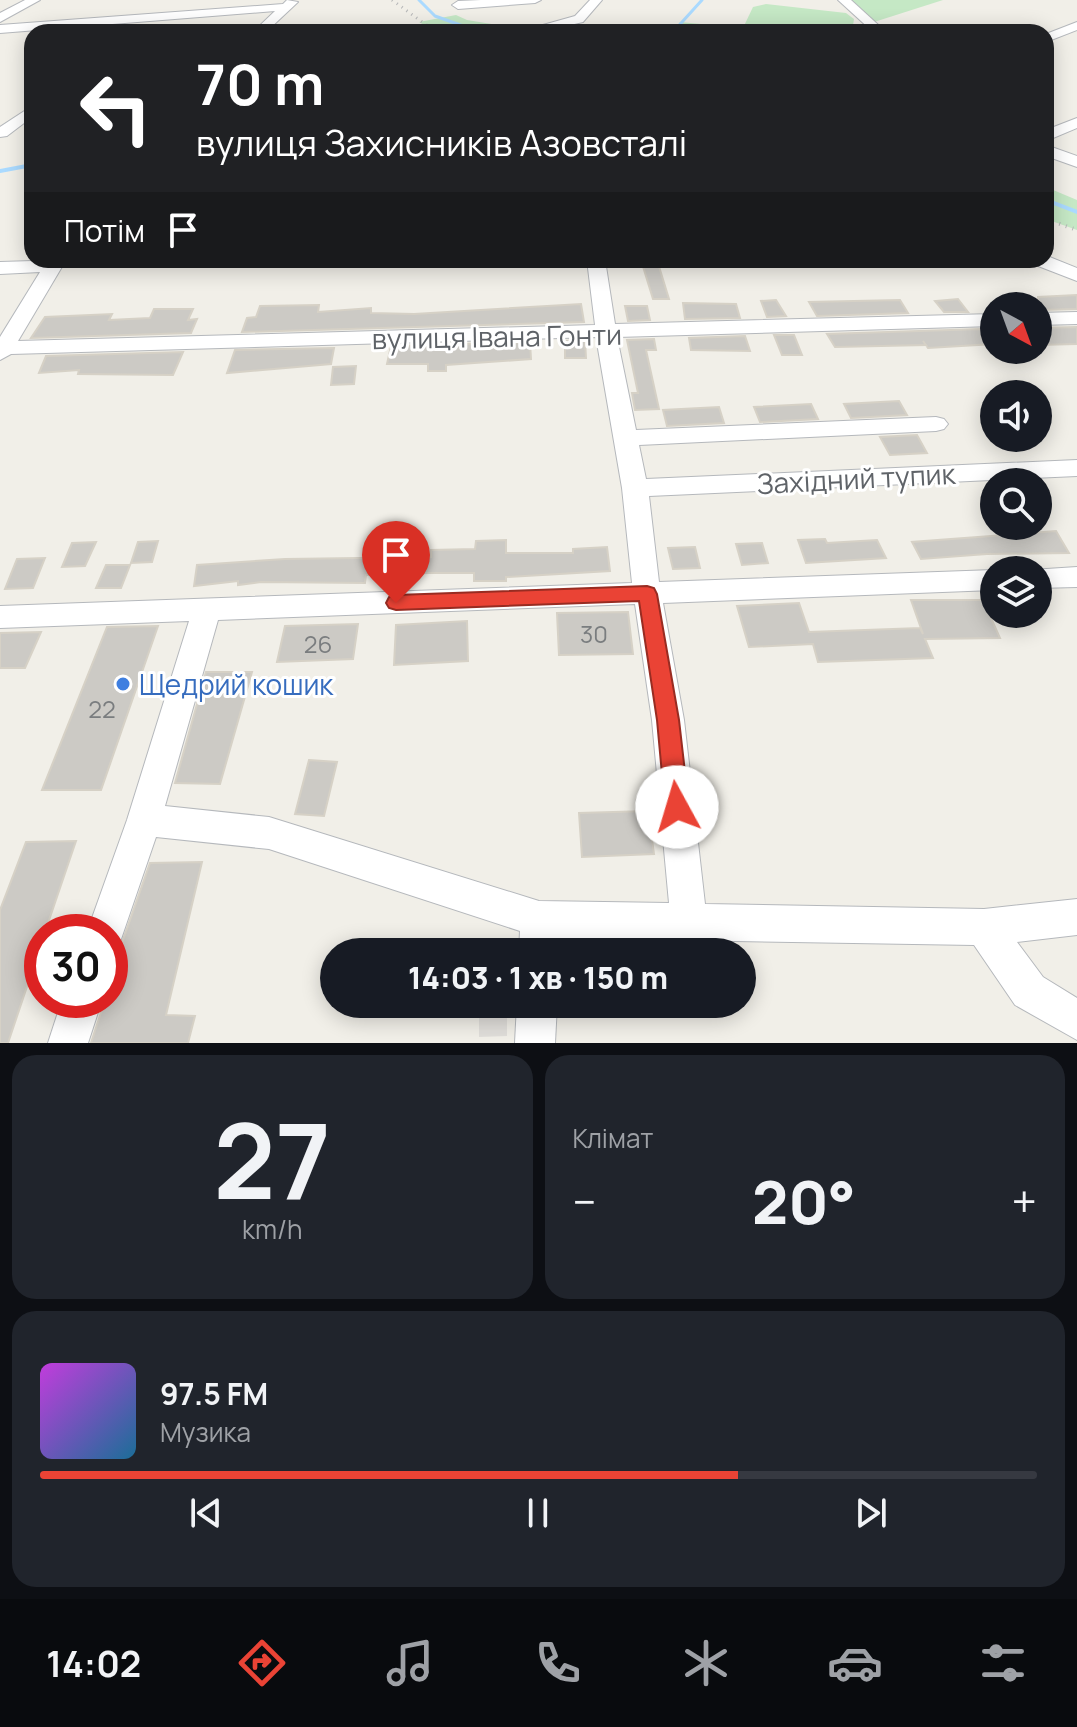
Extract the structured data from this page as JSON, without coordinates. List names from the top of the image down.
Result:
{
  "streets": {
    "street": ["вулиця Івана Гонти", "Західний тупик"]
  },
  "places": ["Щедрий кошик"],
  "house_numbers": ["30", "26", "22"],
  "north": "bottom right",
  "page": {
    "turn": ["70 m", "вулиця Захисників Азовсталі"],
    "then": "Потім",
    "limit": "30",
    "trip": "14:03 · 1 хв · 150 m",
    "tile": [
      ["27", "km/h"],
      "Клімат"
    ],
    "heat": ["−", "20°", "+"],
    "song": ["97.5 FM", "Музика"],
    "tabs": "14:02"
  }
}
